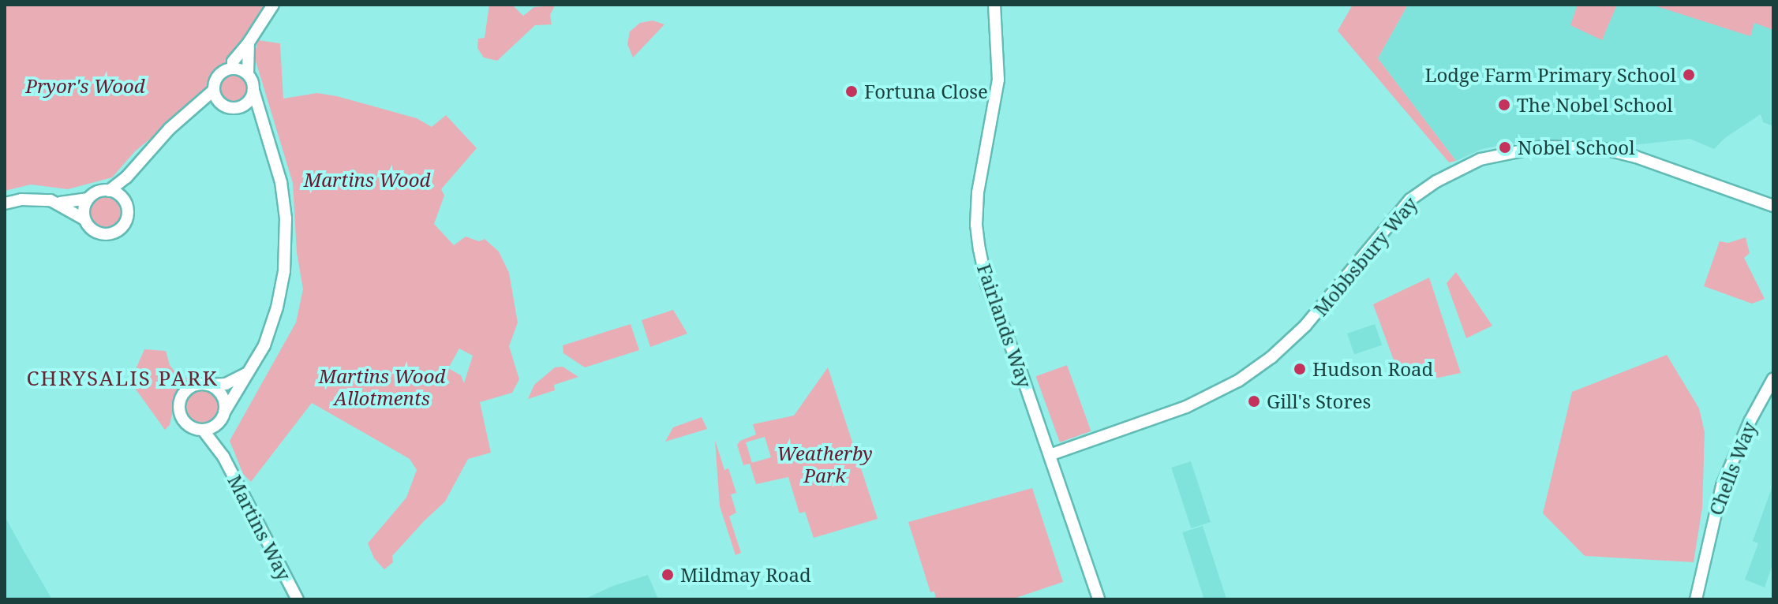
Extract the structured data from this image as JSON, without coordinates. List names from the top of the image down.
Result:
{
  "streets": {
    "street": [
      "Mobbsbury Way",
      "Fairlands Way",
      "Chells Way",
      "Martins Way"
    ]
  },
  "crossings": [
    ["Mobbsbury Way", "Fairlands Way"]
  ],
  "districts": ["CHRYSALIS PARK"],
  "parks": [
    "Pryor's Wood",
    "Martins Wood",
    "Martins Wood Allotments",
    "Weatherby Park"
  ],
  "places": [
    "Lodge Farm Primary School",
    "Fortuna Close",
    "The Nobel School",
    "Nobel School",
    "Hudson Road",
    "Gill's Stores",
    "Mildmay Road"
  ]
}
